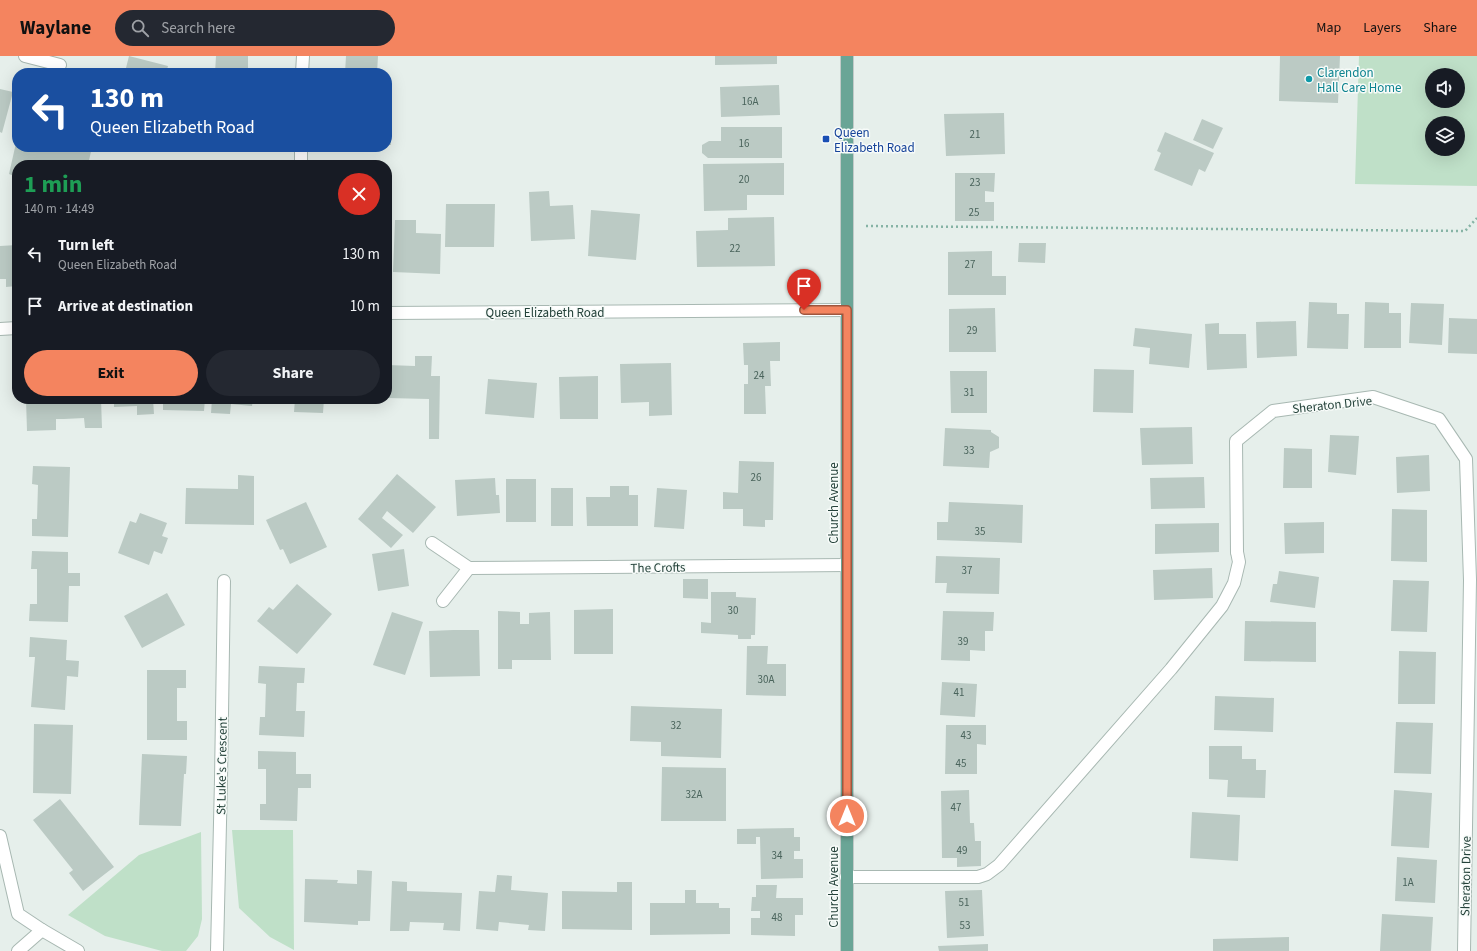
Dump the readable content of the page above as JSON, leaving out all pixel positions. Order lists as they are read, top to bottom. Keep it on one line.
{"streets":{"main road":["Church Avenue"],"street":["Queen Elizabeth Road","Sheraton Drive","The Crofts","St Luke's Crescent"]},"crossings":[["Queen Elizabeth Road","Church Avenue"],["Sheraton Drive","Church Avenue"],["Church Avenue","The Crofts"]],"places":{"other":["Clarendon Hall Care Home"],"transit":["Queen Elizabeth Road"]},"house_numbers":["16A","21","16","20","23","25","22","27","29","24","31","33","26","35","37","30","39","30A","41","32","43","45","32A","47","49","34","1A","51","48","53"],"page":{"header":"Waylane","search":"Search here","nav":["Map","Layers","Share"],"turn":["130 m","Queen Elizabeth Road"],"heading":["1 min","140 m · 14:49"],"list":[{"name":"Turn left","note":"Queen Elizabeth Road","value":"130 m"},{"name":"Arrive at destination","value":"10 m"}],"buttons":["Exit","Share"]}}
